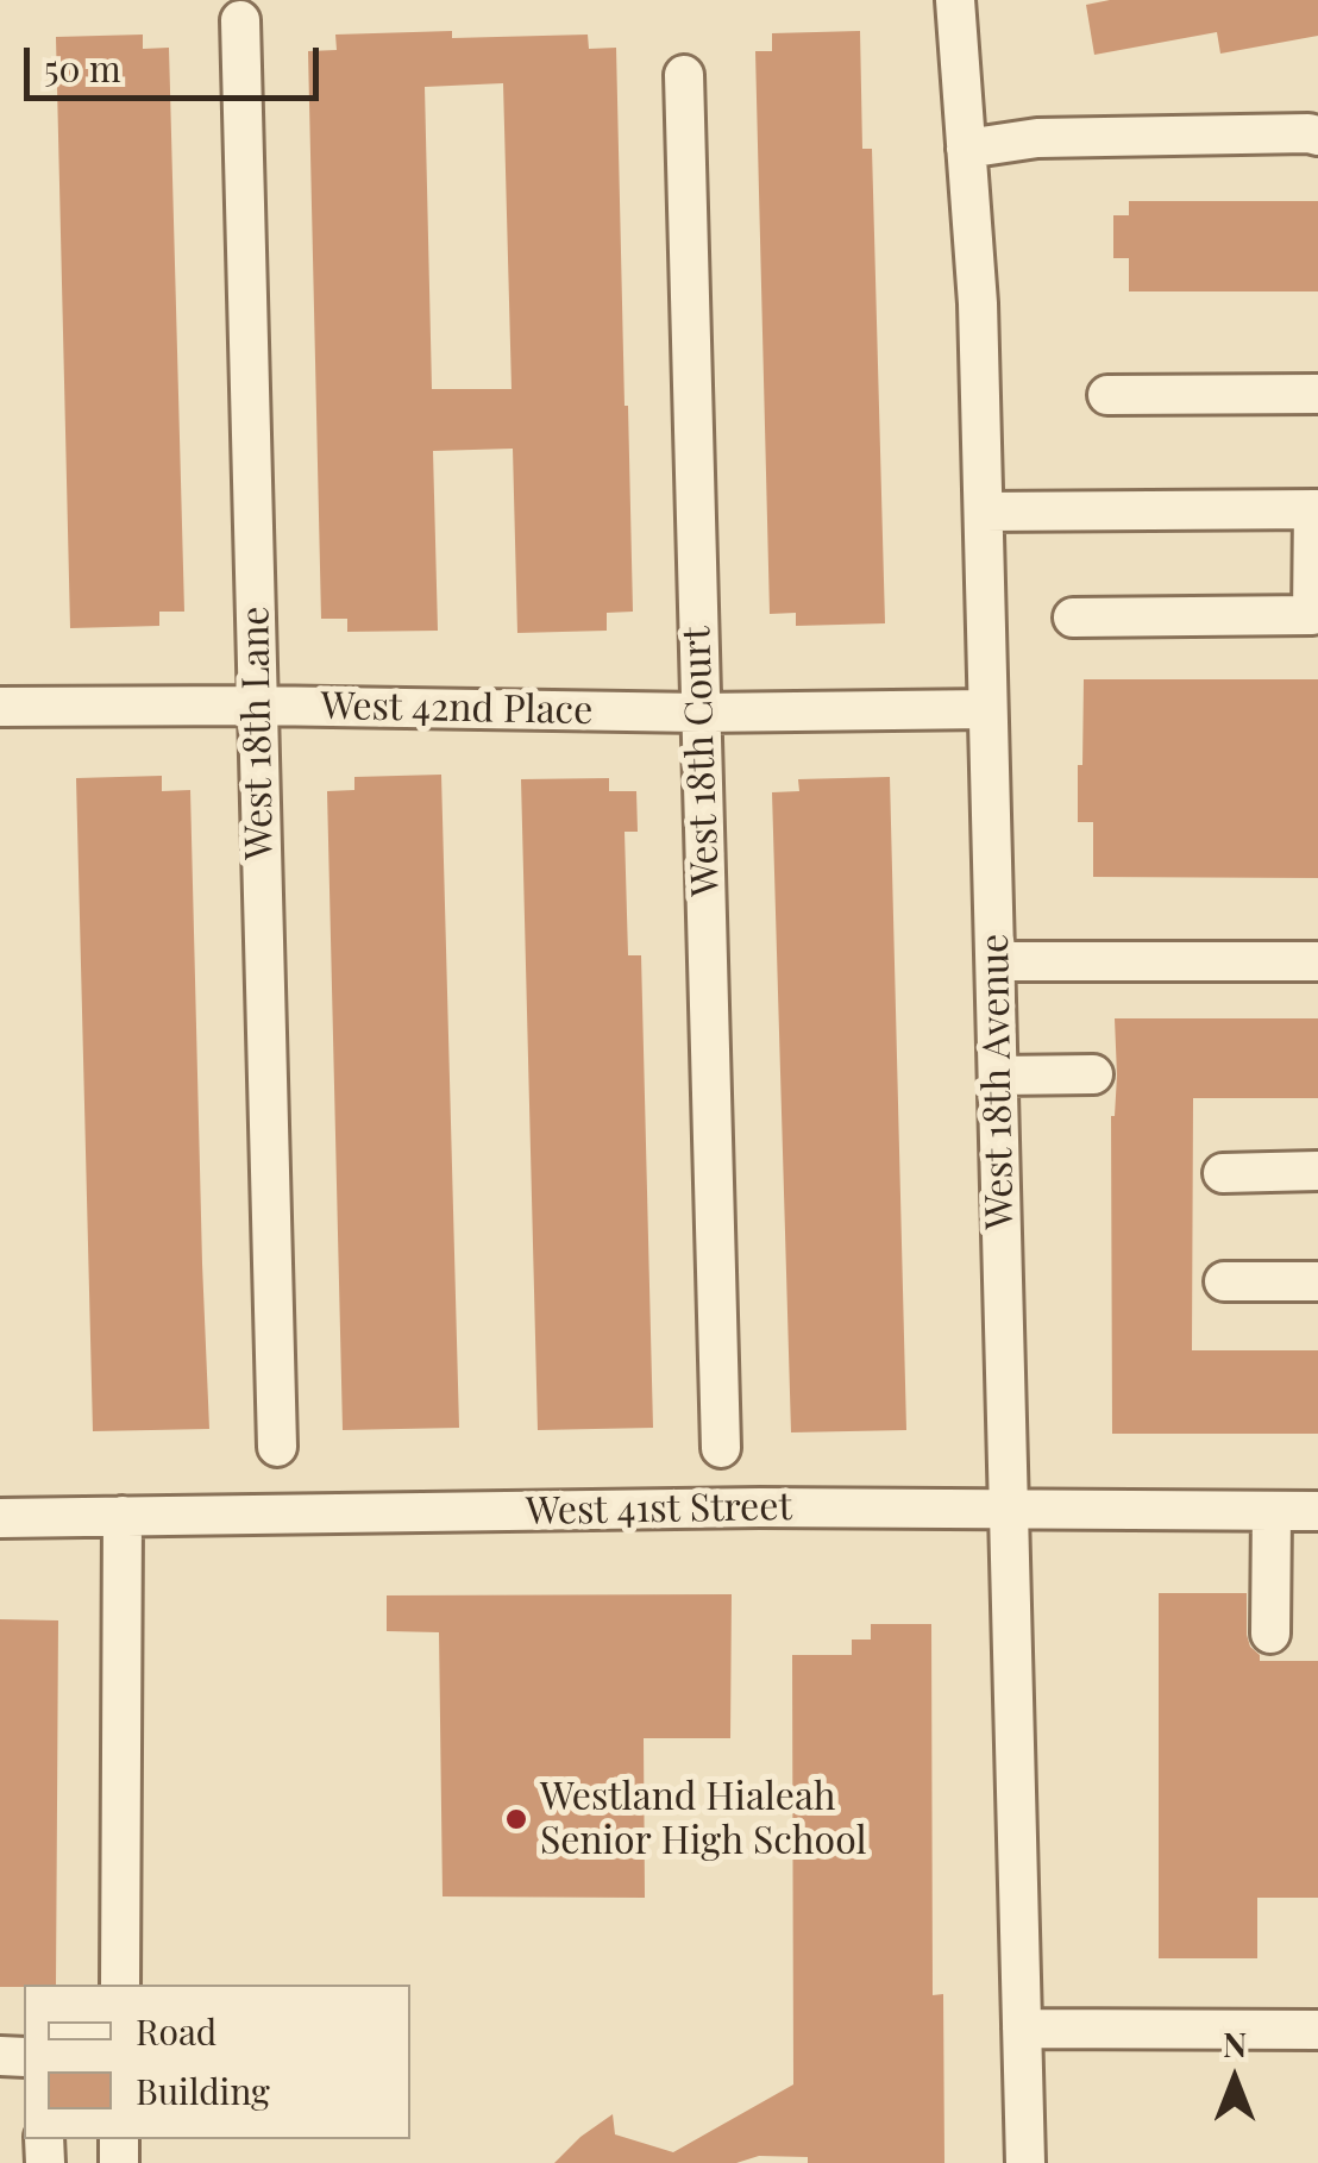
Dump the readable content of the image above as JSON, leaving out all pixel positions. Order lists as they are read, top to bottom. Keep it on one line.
{"streets":{"street":["West 42nd Place","West 18th Lane","West 18th Court","West 18th Avenue","West 41st Street"]},"crossings":[["West 42nd Place","West 18th Lane"],["West 42nd Place","West 18th Court"],["West 42nd Place","West 18th Avenue"],["West 18th Avenue","West 41st Street"]],"places":["Westland Hialeah Senior High School"],"legend":["Road","Building"],"scale_bar":"50 m","north":"top"}
